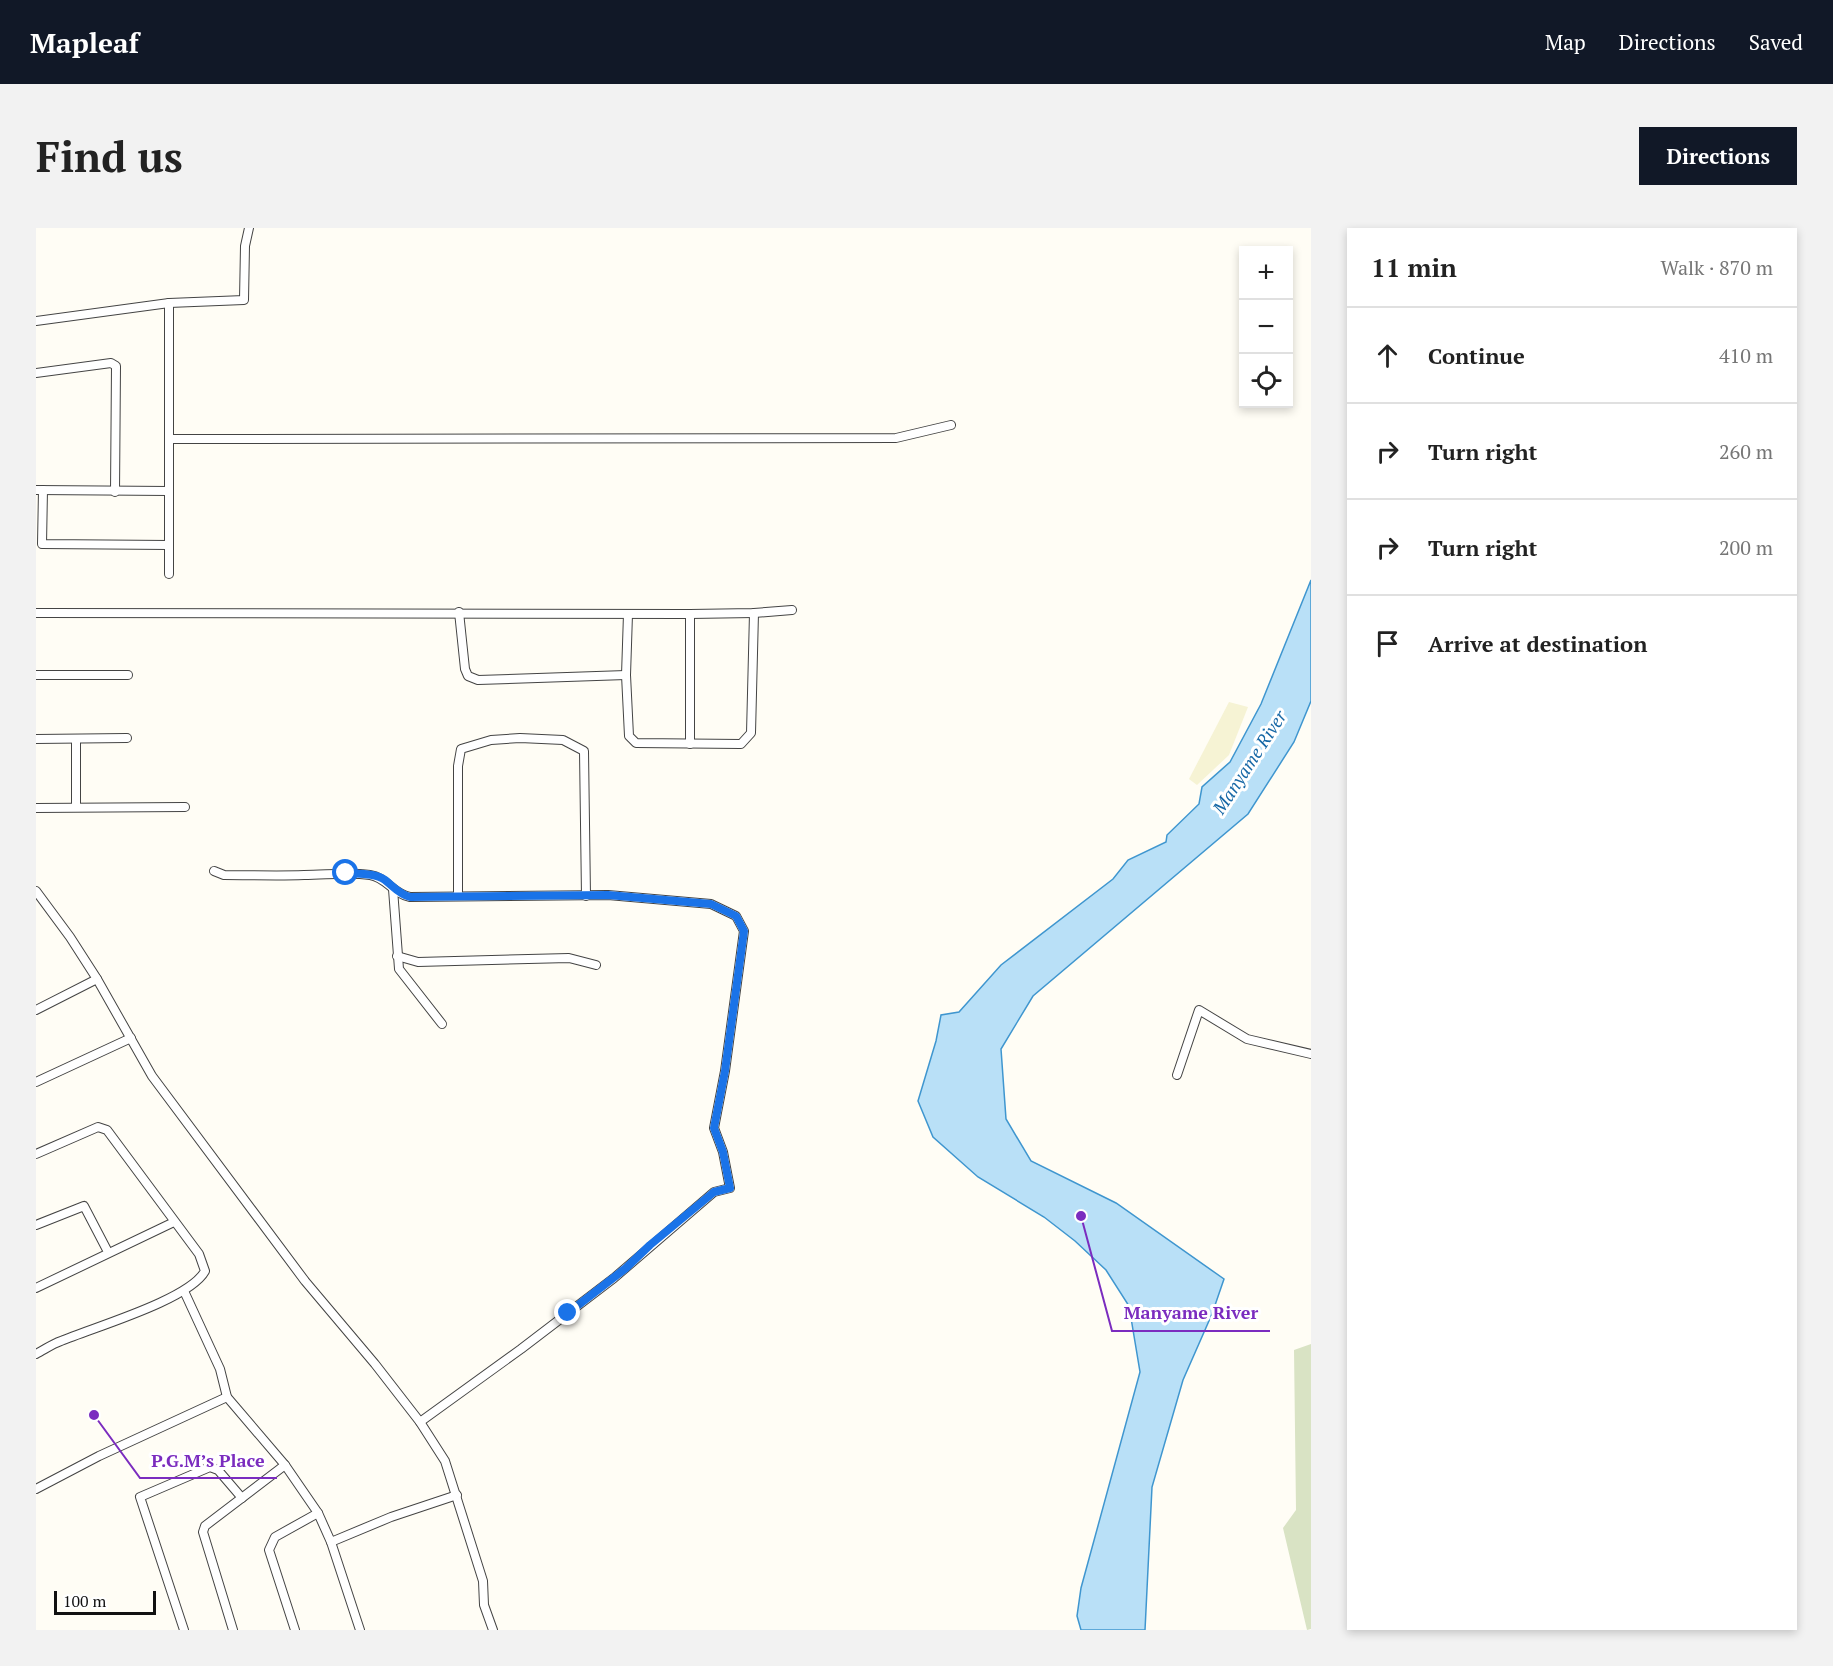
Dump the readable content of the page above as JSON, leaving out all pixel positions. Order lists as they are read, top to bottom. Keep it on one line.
{"water":["Manyame River"],"places":["Manyame River","P.G.M’s Place"],"scale_bar":"100 m","page":{"header":"Mapleaf","nav":["Map","Directions","Saved"],"buttons":"Directions","title":"Find us","heading":["11 min","Walk · 870 m"],"map_buttons":["+","−"],"list":[["Continue","410 m"],["Turn right","260 m"],["Turn right","200 m"],"Arrive at destination"],"scale":"100 m"}}
